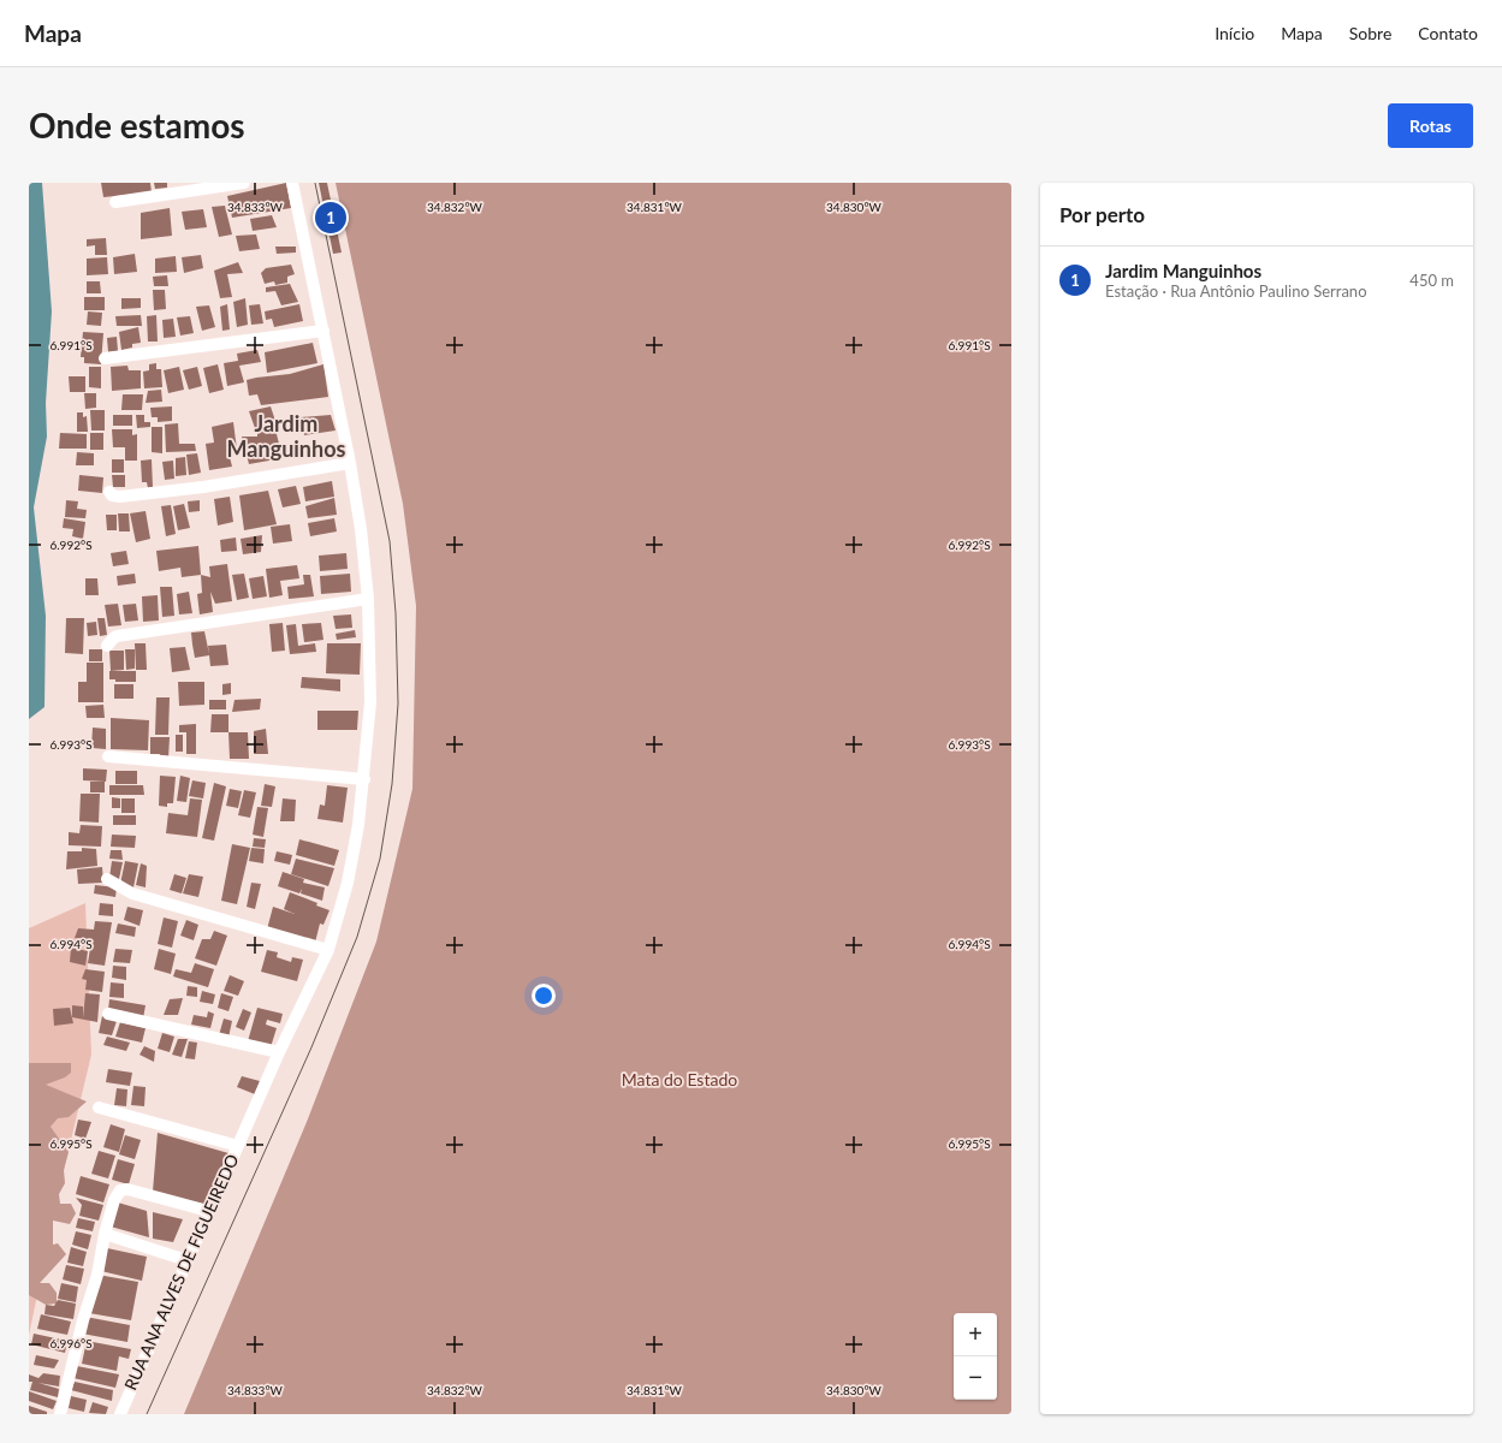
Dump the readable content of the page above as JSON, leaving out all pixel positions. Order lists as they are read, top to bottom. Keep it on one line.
{"streets":{"street":["RUA ANA ALVES DE FIGUEIREDO"]},"districts":["Jardim Manguinhos"],"parks":["Mata do Estado"],"page":{"header":"Mapa","nav":["Início","Mapa","Sobre","Contato"],"buttons":"Rotas","title":"Onde estamos","heading":"Por perto","pins":"1","list":[{"mark":"1","name":"Jardim Manguinhos","note":"Estação · Rua Antônio Paulino Serrano","value":"450 m"}],"map_buttons":["+","−"]},"coordinates":["34.833°W","34.832°W","34.831°W","34.830°W","6.991°S","6.992°S","6.993°S","6.994°S","6.995°S","6.996°S"]}
